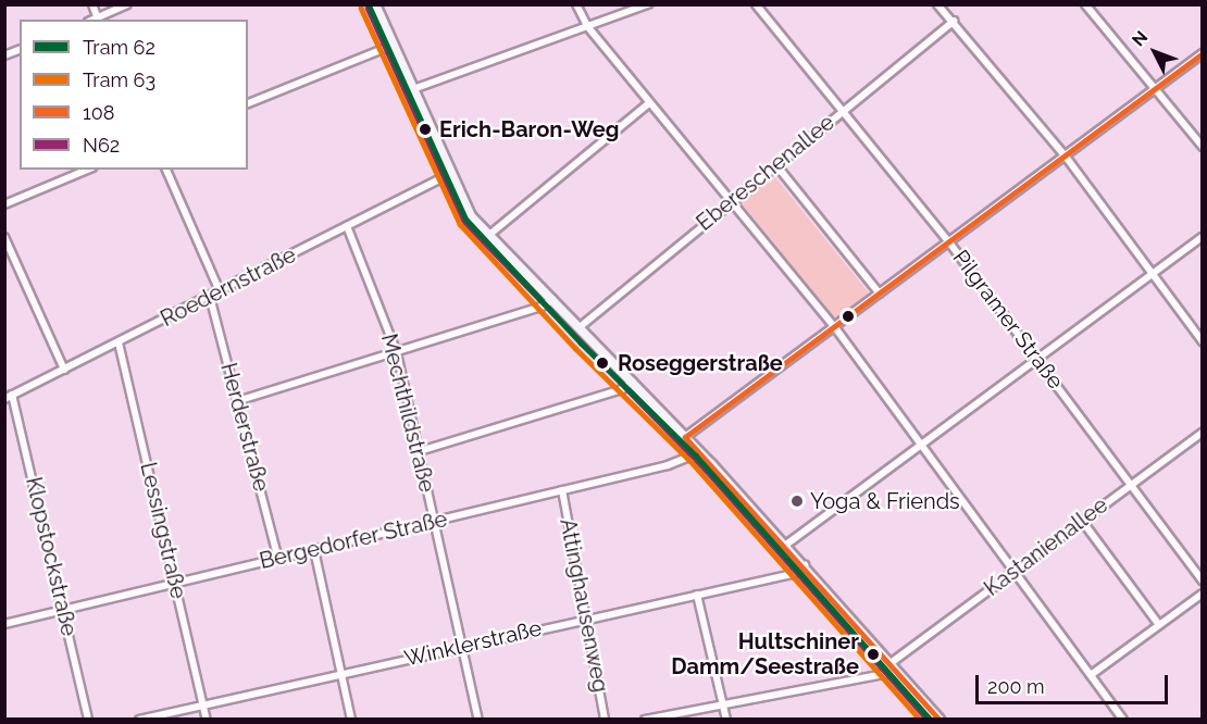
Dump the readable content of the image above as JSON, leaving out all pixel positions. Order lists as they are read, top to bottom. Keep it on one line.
{"streets":{"street":["Ebereschenallee","Roedernstraße","Pilgramer Straße","Mechthildstraße","Herderstraße","Lessingstraße","Bergedorfer Straße","Kastanienallee","Klopstockstraße","Attinghausenweg","Winklerstraße"]},"crossings":[["Ebereschenallee","Pilgramer Straße"],["Roedernstraße","Mechthildstraße"],["Roedernstraße","Herderstraße"],["Roedernstraße","Lessingstraße"],["Roedernstraße","Klopstockstraße"],["Pilgramer Straße","Kastanienallee"],["Mechthildstraße","Bergedorfer Straße"],["Mechthildstraße","Winklerstraße"],["Herderstraße","Bergedorfer Straße"],["Lessingstraße","Bergedorfer Straße"],["Lessingstraße","Winklerstraße"],["Bergedorfer Straße","Klopstockstraße"],["Bergedorfer Straße","Attinghausenweg"],["Attinghausenweg","Winklerstraße"]],"places":["Erich-Baron-Weg","Roseggerstraße","Yoga & Friends","Hultschiner Damm/Seestraße"],"lines":["tram line 62","tram line 63","transit line N62","transit line 108"],"legend":["Tram 62","Tram 63","108","N62"],"scale_bar":"200 m","north":"top left"}
